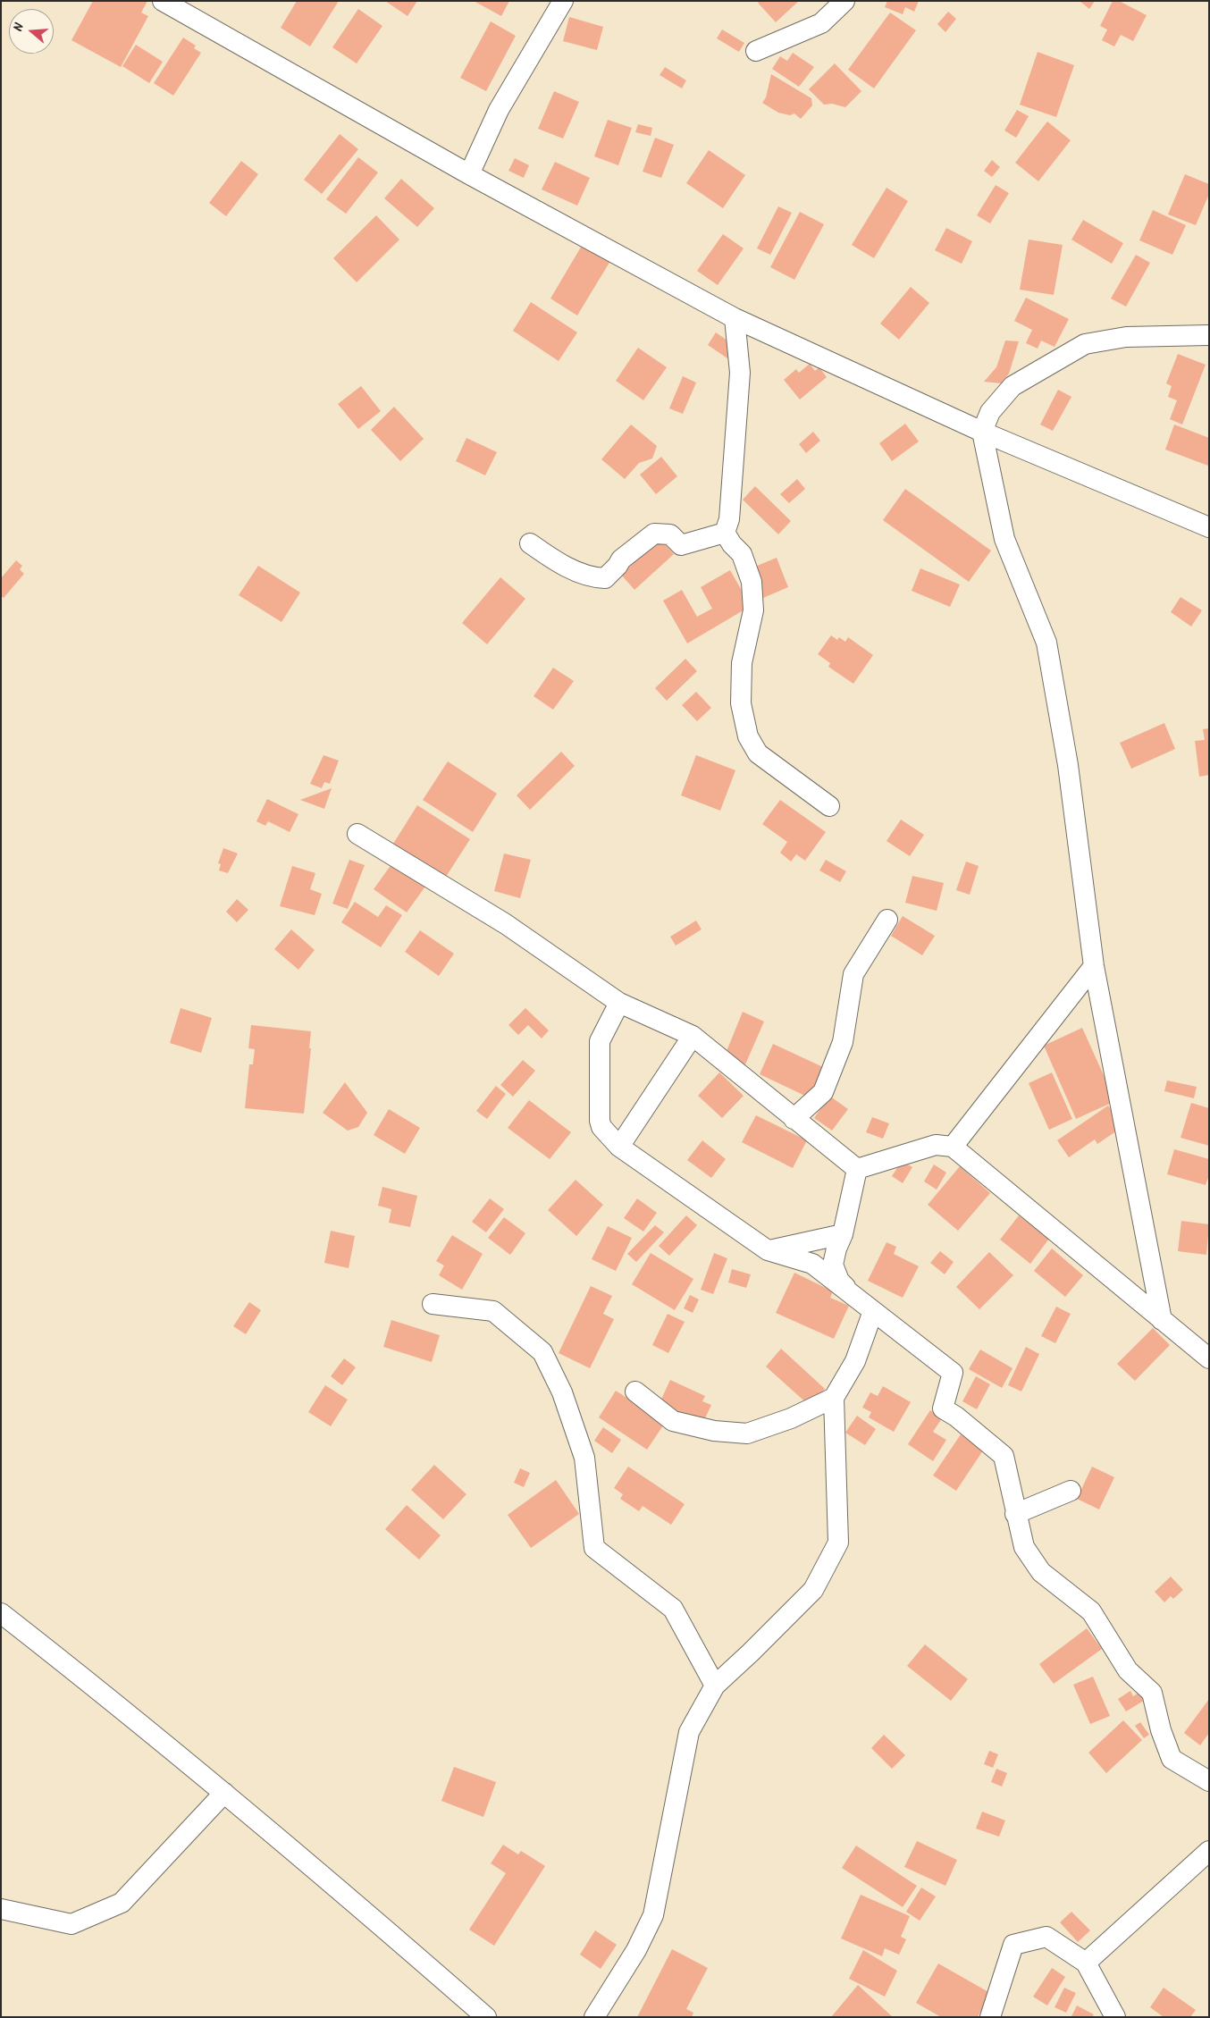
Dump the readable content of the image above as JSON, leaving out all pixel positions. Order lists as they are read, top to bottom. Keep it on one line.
{"north":"left"}
